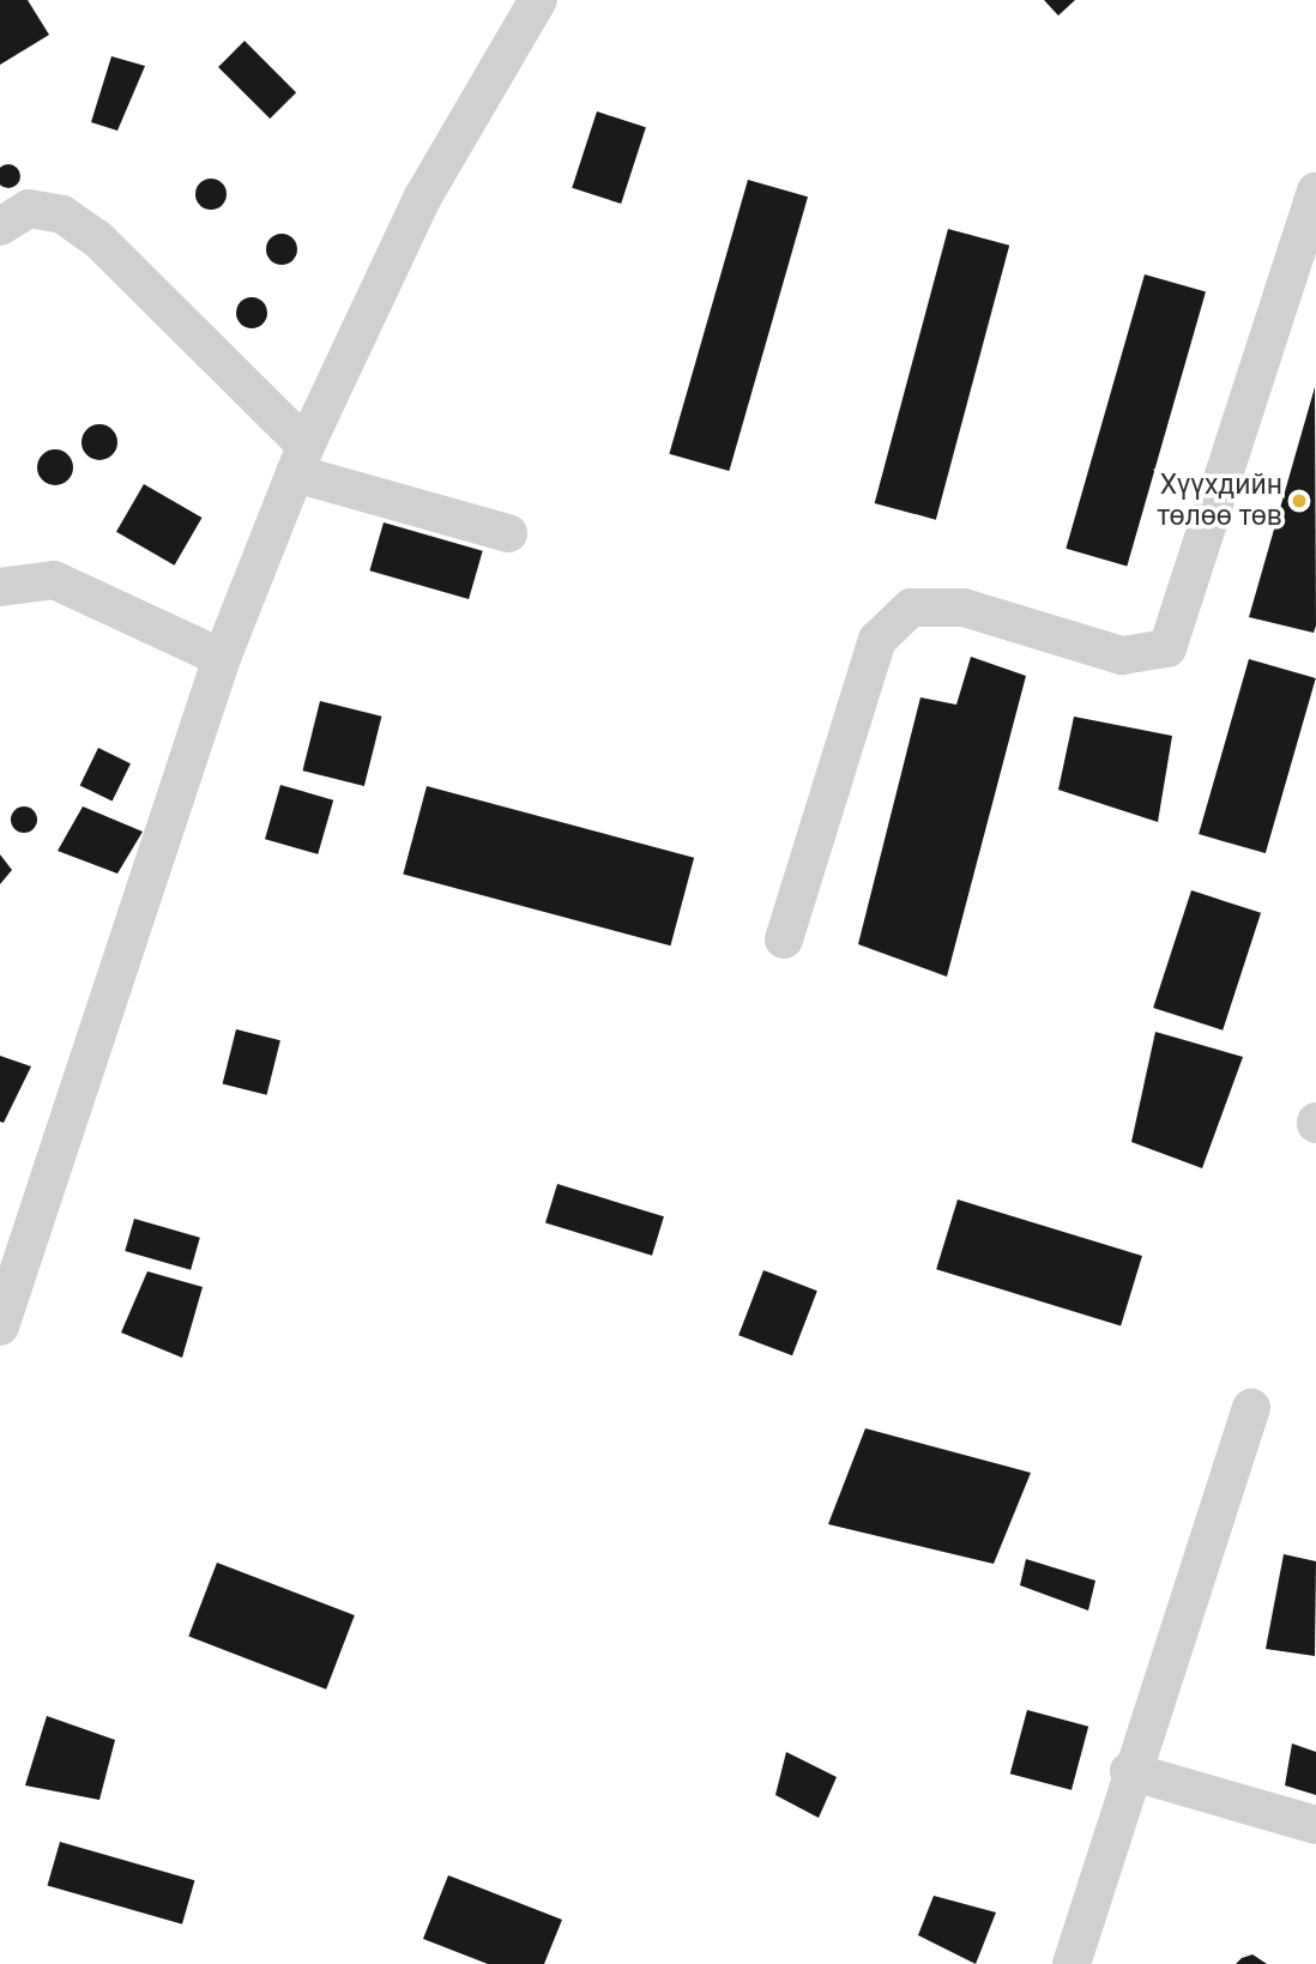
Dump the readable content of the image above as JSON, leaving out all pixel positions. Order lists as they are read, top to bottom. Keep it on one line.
{"places":["Хүүхдийн төлөө төв"]}
